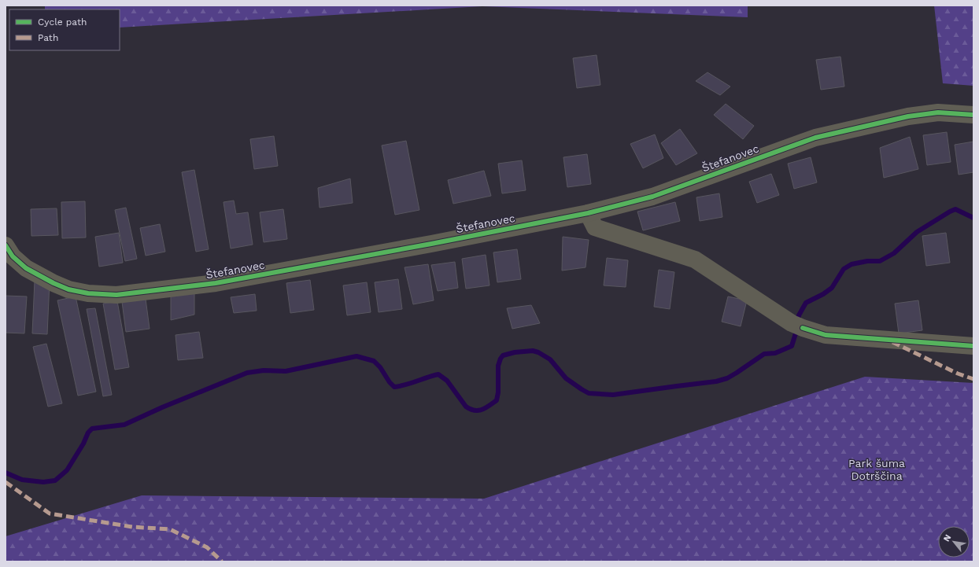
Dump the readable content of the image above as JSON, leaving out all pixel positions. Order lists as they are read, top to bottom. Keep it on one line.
{"streets":{"street":["Štefanovec"]},"parks":["Park šuma Dotrščina"],"legend":["Cycle path","Path"],"north":"top left"}
